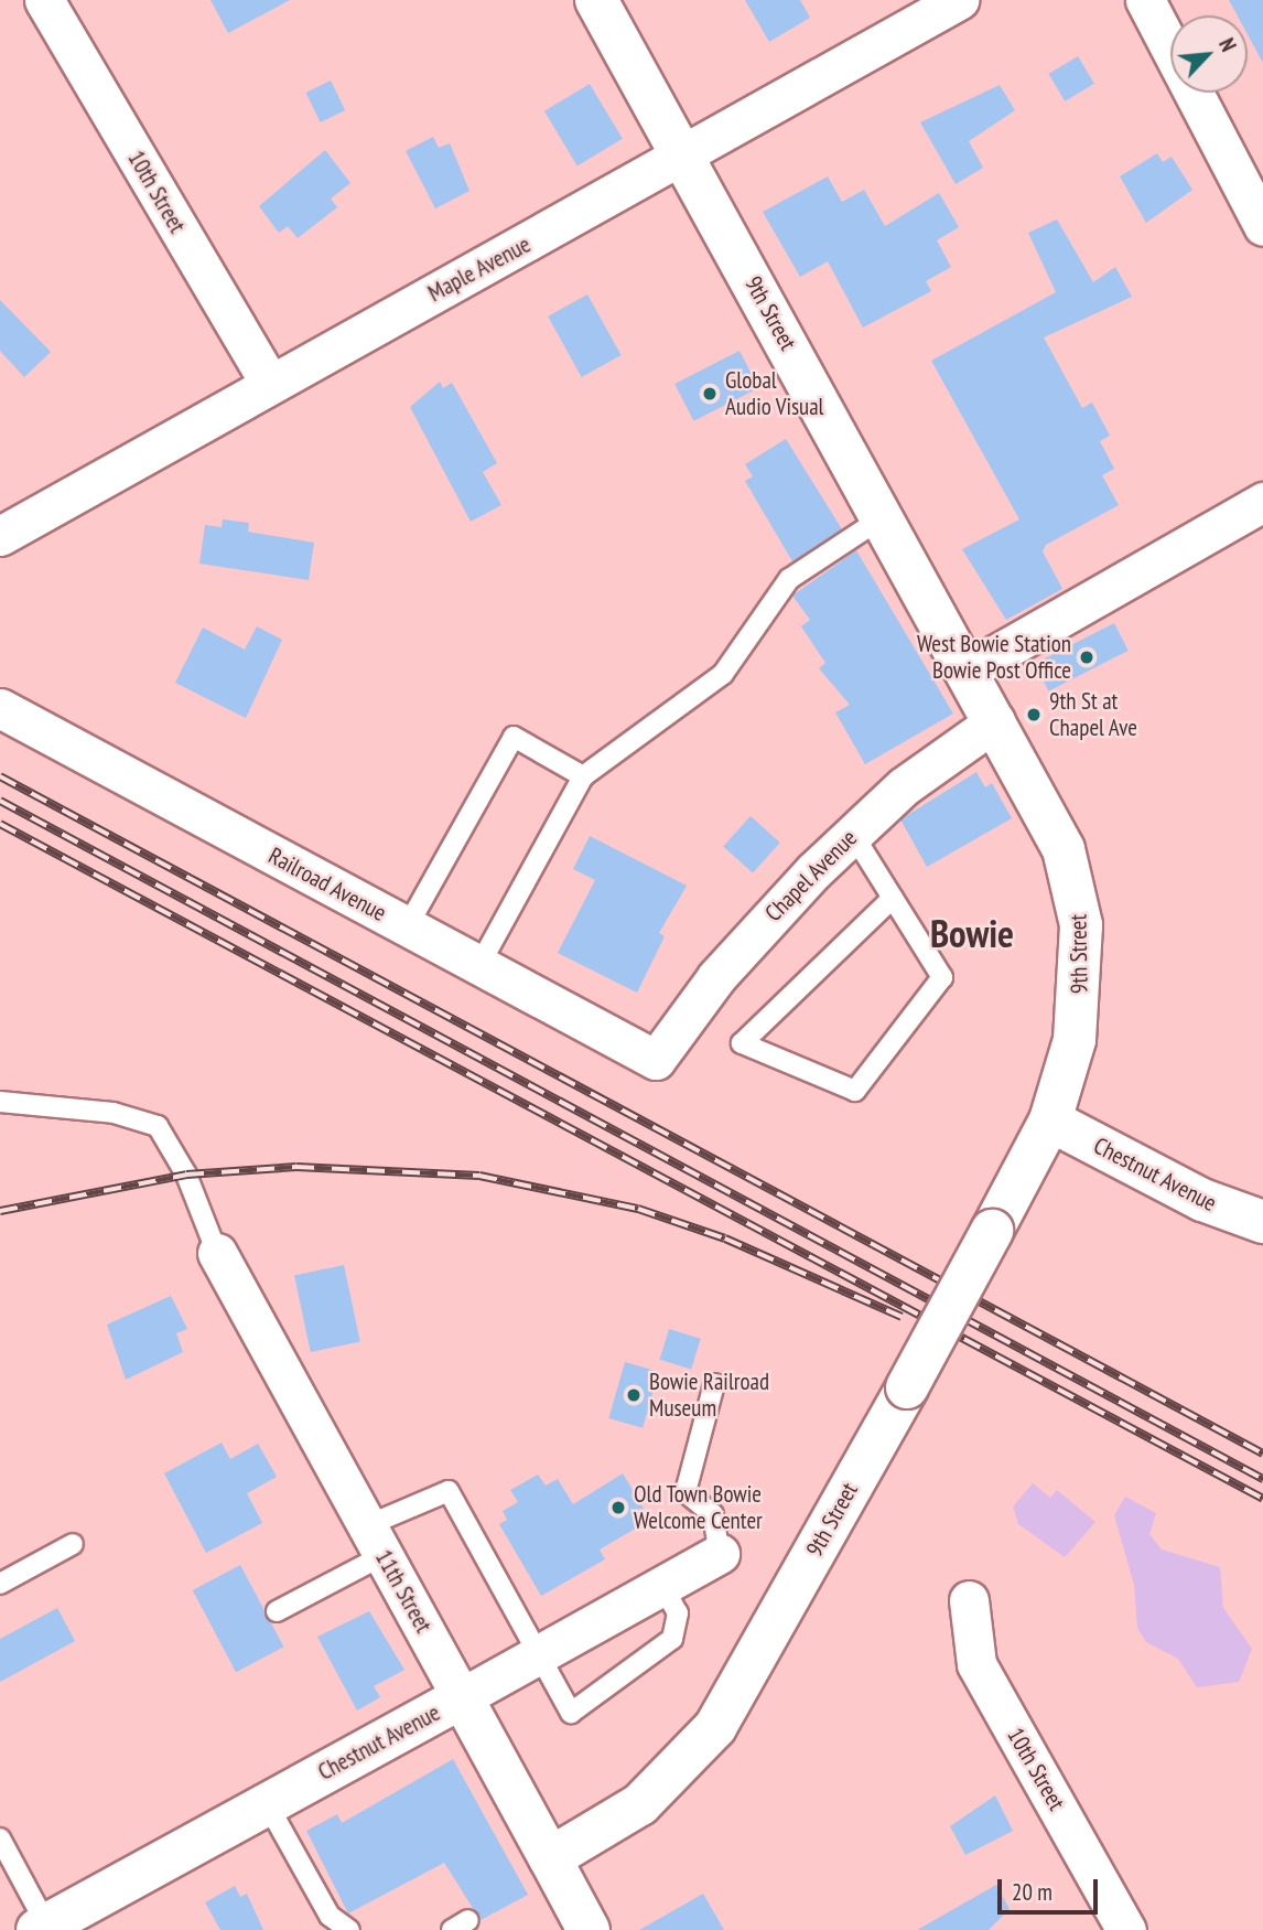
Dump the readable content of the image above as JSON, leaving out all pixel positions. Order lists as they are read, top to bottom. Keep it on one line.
{"streets":{"main road":["9th Street","Chestnut Avenue","11th Street"],"street":["10th Street","Maple Avenue","Chapel Avenue","Railroad Avenue"]},"crossings":[["10th Street","Maple Avenue"],["Maple Avenue","9th Street"],["9th Street","Chapel Avenue"],["9th Street","Chestnut Avenue"],["9th Street","11th Street"],["Chapel Avenue","Railroad Avenue"],["Chestnut Avenue","11th Street"]],"districts":["Bowie"],"places":["Global Audio Visual","West Bowie Station Bowie Post Office","9th St at Chapel Ave","Bowie Railroad Museum","Old Town Bowie Welcome Center"],"scale_bar":"20 m","north":"top right"}
